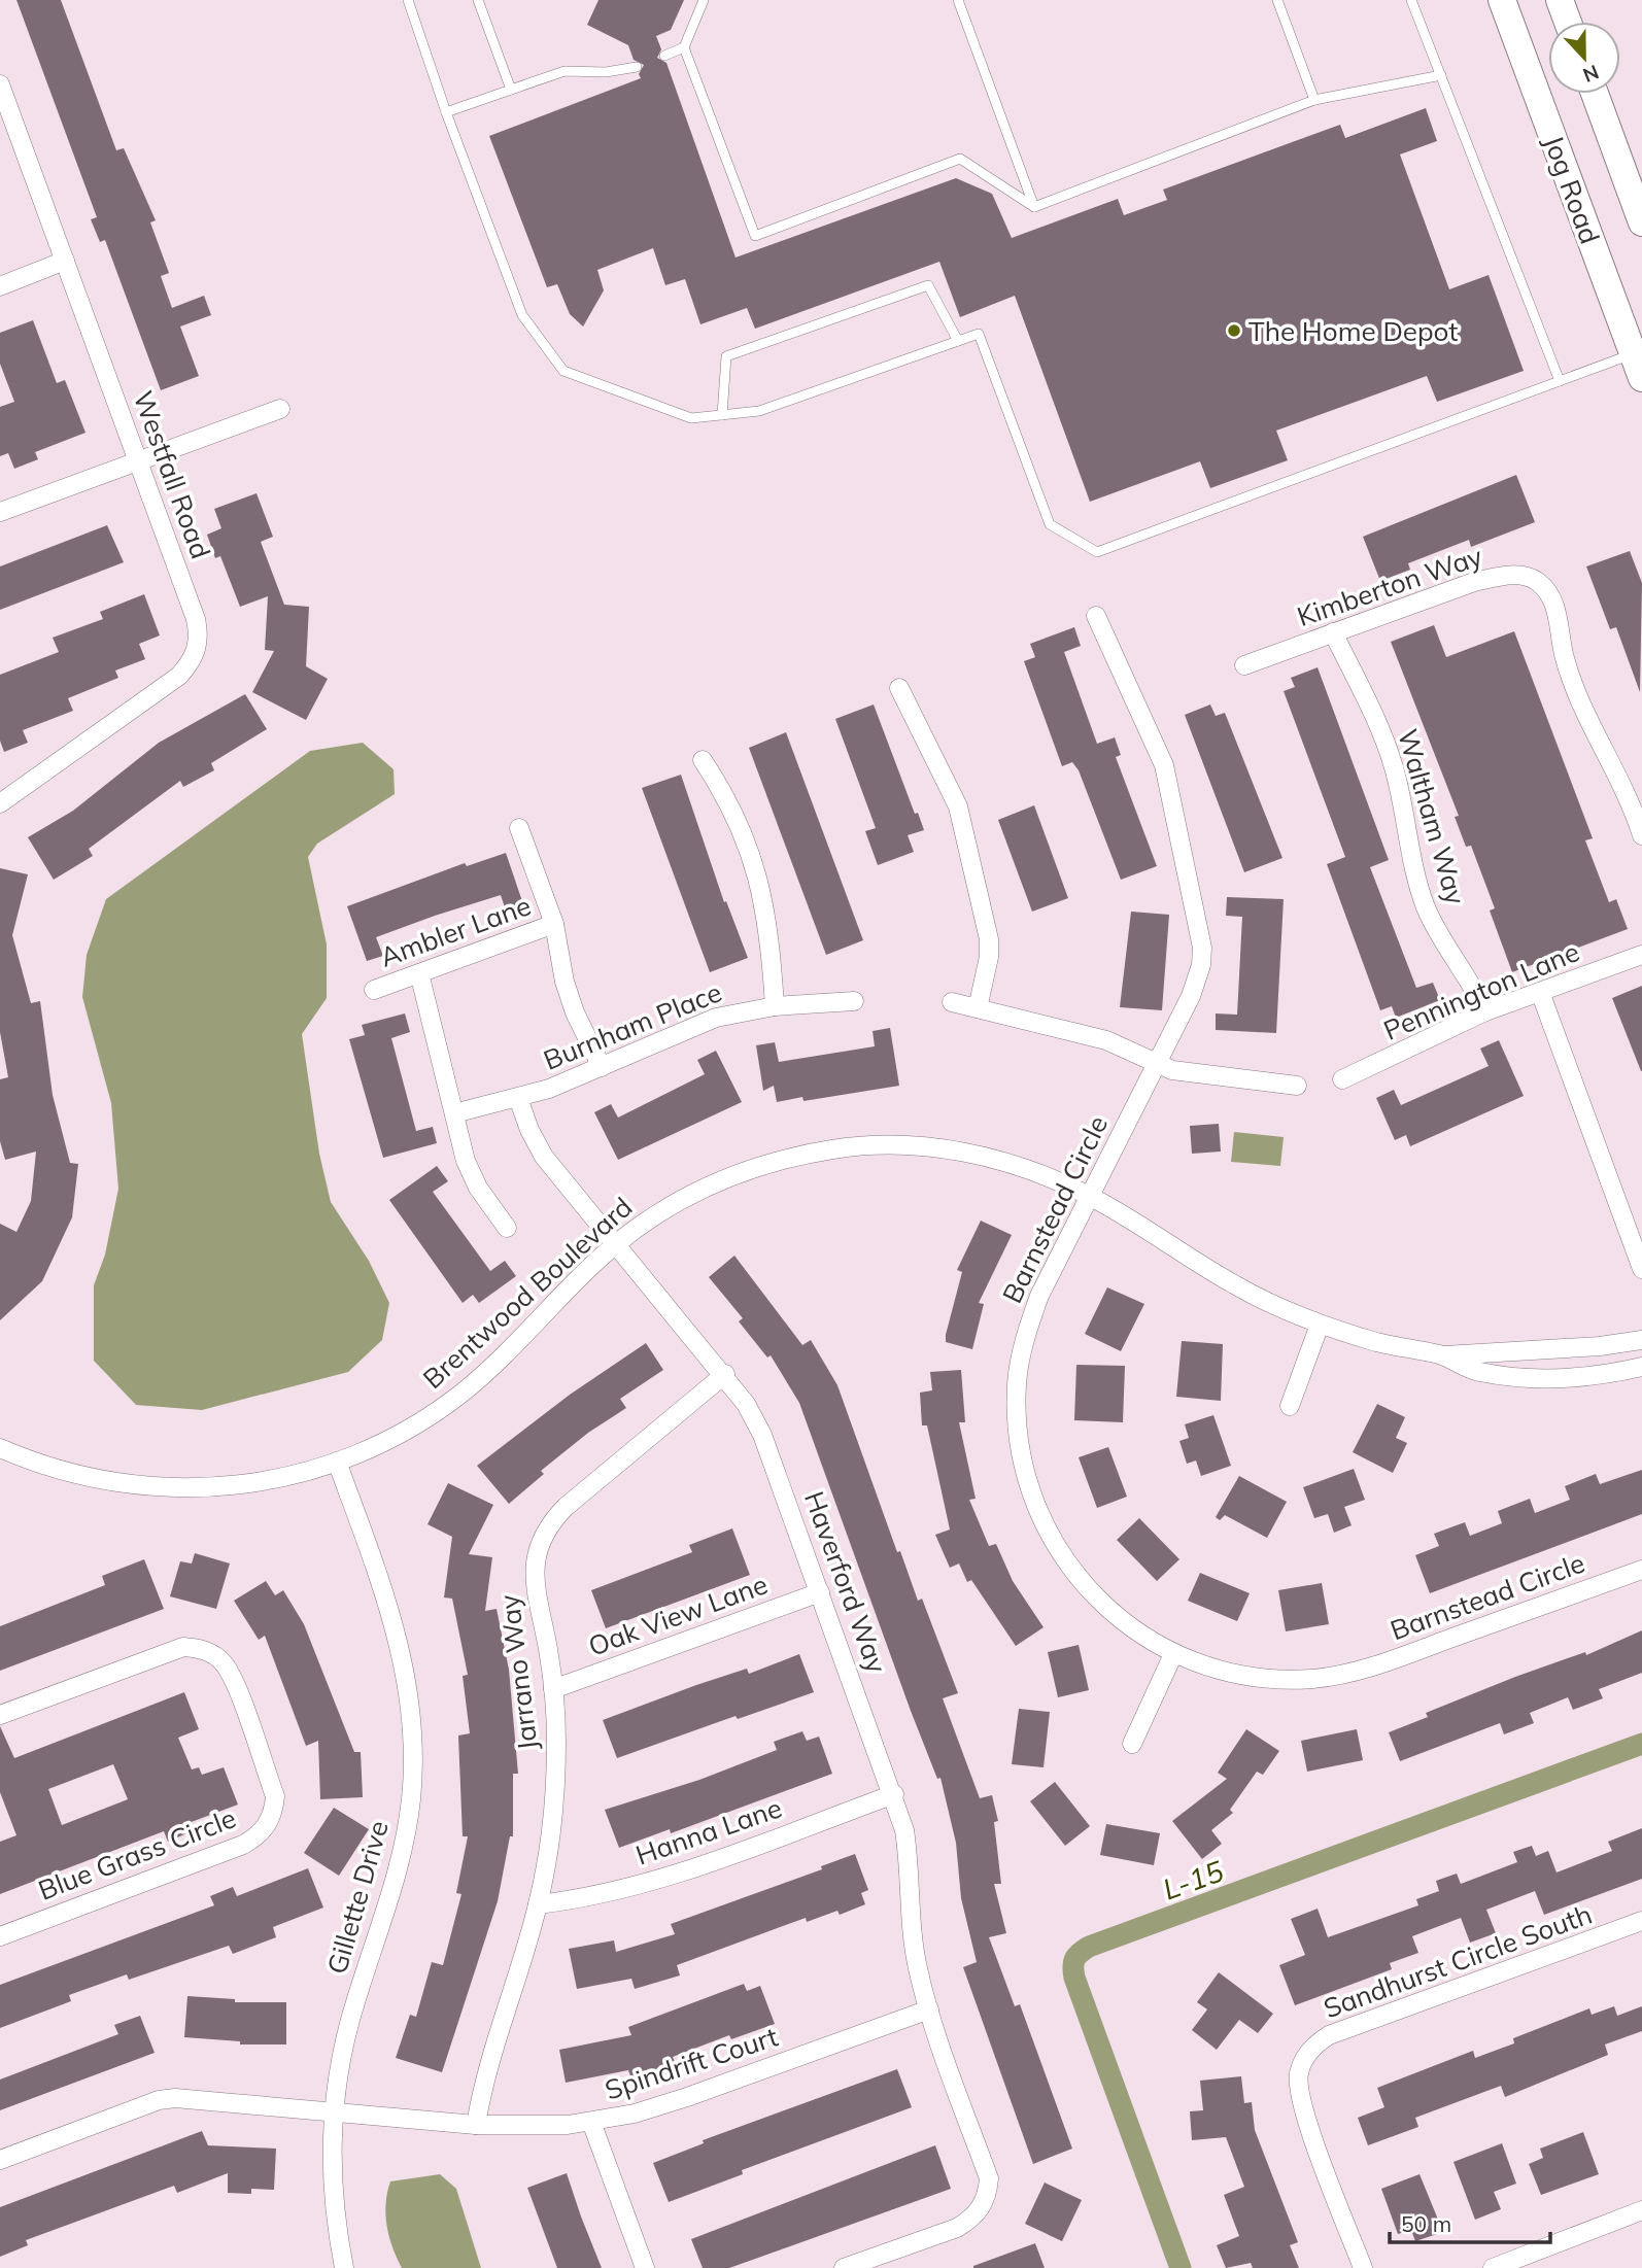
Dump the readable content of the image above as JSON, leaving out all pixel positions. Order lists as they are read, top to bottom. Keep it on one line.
{"streets":{"main road":["Jog Road"],"street":["Westfall Road","Kimberton Way","Waltham Way","Ambler Lane","Pennington Lane","Burnham Place","Barnstead Circle","Brentwood Boulevard","Haverford Way","Oak View Lane","Jarrano Way","Hanna Lane","Blue Grass Circle","Gillette Drive","Sandhurst Circle South","Spindrift Court"]},"crossings":[["Kimberton Way","Waltham Way"],["Waltham Way","Pennington Lane"],["Burnham Place","Haverford Way"],["Barnstead Circle","Brentwood Boulevard"],["Brentwood Boulevard","Haverford Way"],["Brentwood Boulevard","Gillette Drive"],["Haverford Way","Oak View Lane"],["Haverford Way","Jarrano Way"],["Haverford Way","Hanna Lane"],["Haverford Way","Spindrift Court"],["Oak View Lane","Jarrano Way"],["Jarrano Way","Hanna Lane"],["Jarrano Way","Spindrift Court"],["Gillette Drive","Spindrift Court"]],"water":["L-15"],"places":["The Home Depot"],"scale_bar":"50 m","north":"bottom"}
